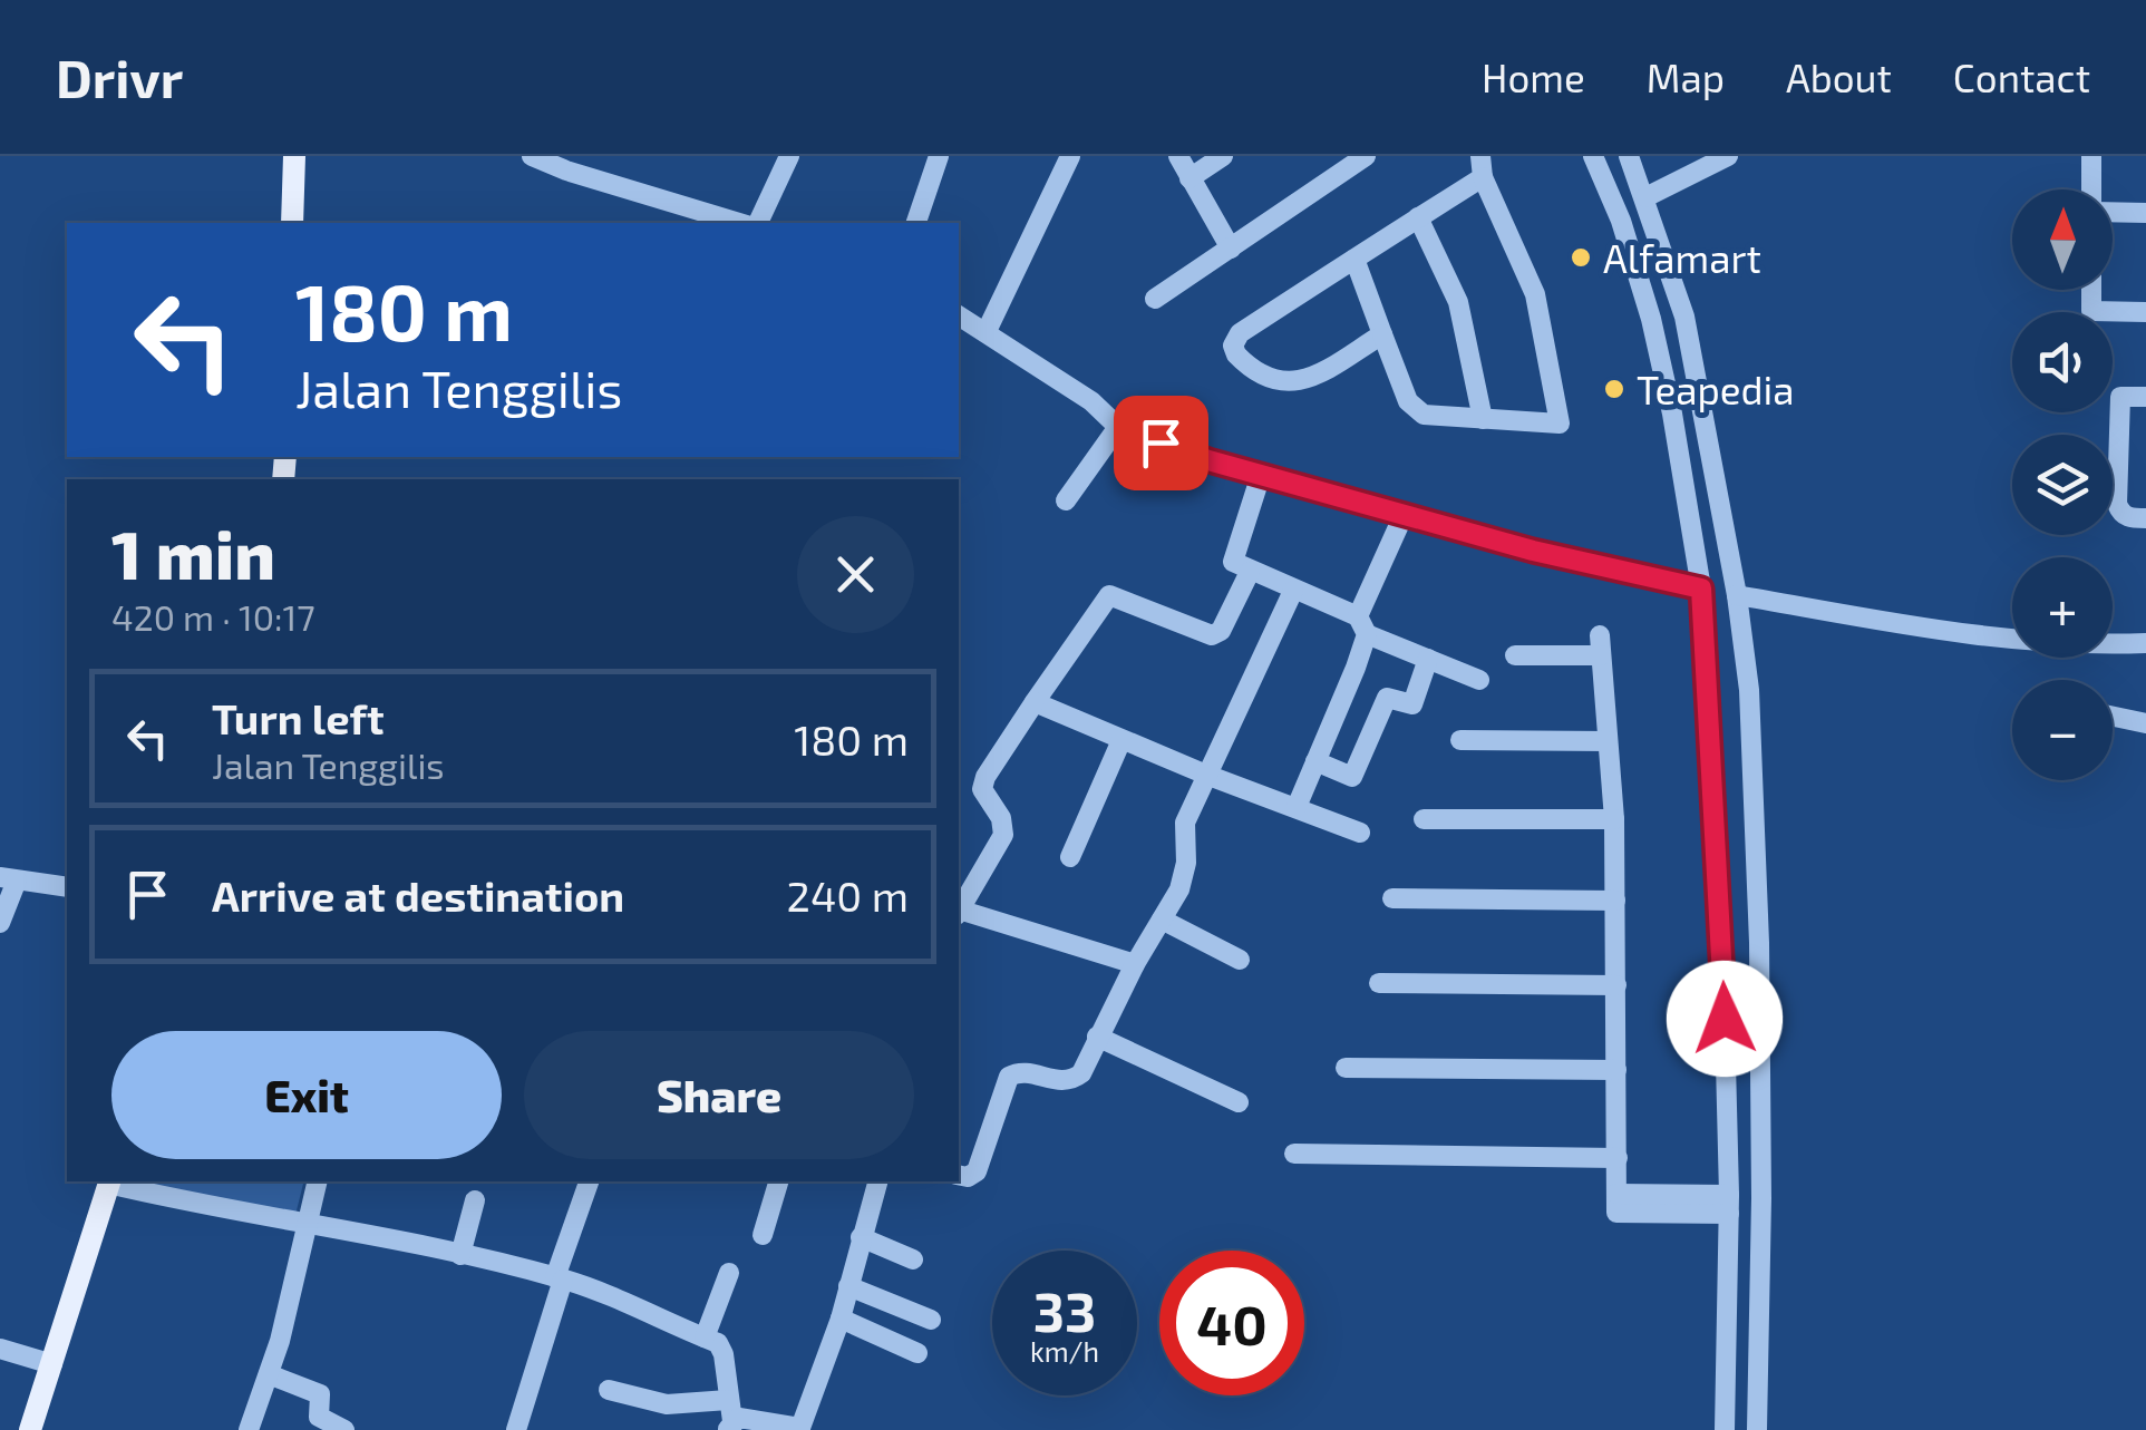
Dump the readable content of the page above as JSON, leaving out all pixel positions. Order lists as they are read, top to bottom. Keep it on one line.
{"places":["Alfamart","Teapedia"],"north":"top","page":{"header":"Drivr","nav":["Home","Map","About","Contact"],"map_buttons":["+","−"],"turn":["180 m","Jalan Tenggilis"],"heading":["1 min","420 m · 10:17"],"list":[{"name":"Turn left","note":"Jalan Tenggilis","value":"180 m"},{"name":"Arrive at destination","value":"240 m"}],"buttons":["Exit","Share"],"speed":"33 km/h","limit":"40"}}
